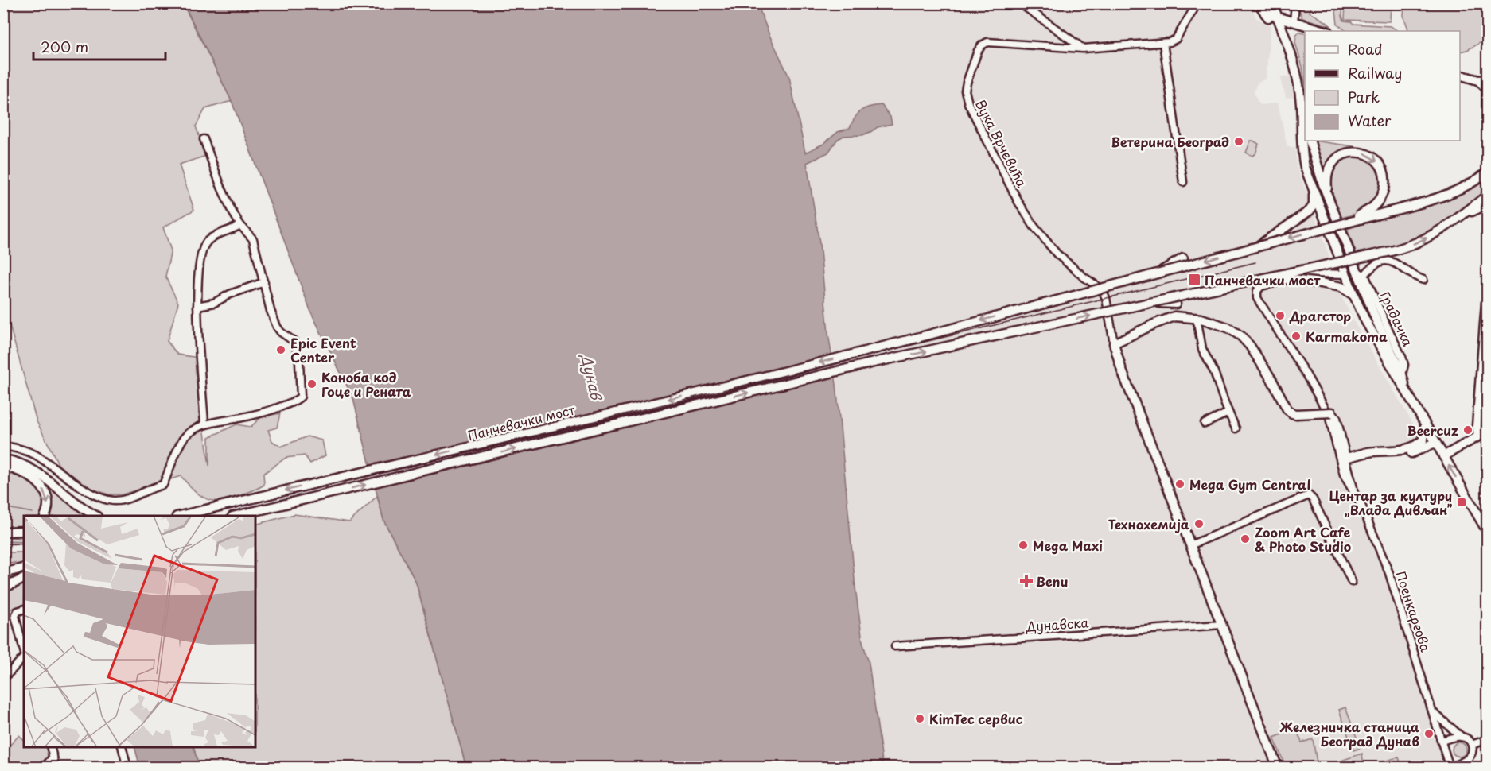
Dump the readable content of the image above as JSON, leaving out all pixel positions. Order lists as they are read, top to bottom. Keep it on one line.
{"streets":{"main road":["Панчевачки мост","Поенкареова"],"street":["Вука Врчевића","Дунавска"]},"water":["Дунав"],"places":{"other":["Ветерина Београд","Драгстор","Karmakoma","Epic Event Center","Коноба код Гоце и Рената","Beercuz","Mega Gym Central","Технохемија","Zoom Art Cafe & Photo Studio","Mega Maxi","KimTec сервис","Железничка станица Београд Дунав"],"transit":["Панчевачки мост","Центар за културу „Влада Дивљан”"],"health":["Benu"]},"legend":["Road","Railway","Park","Water"],"scale_bar":"200 m"}
